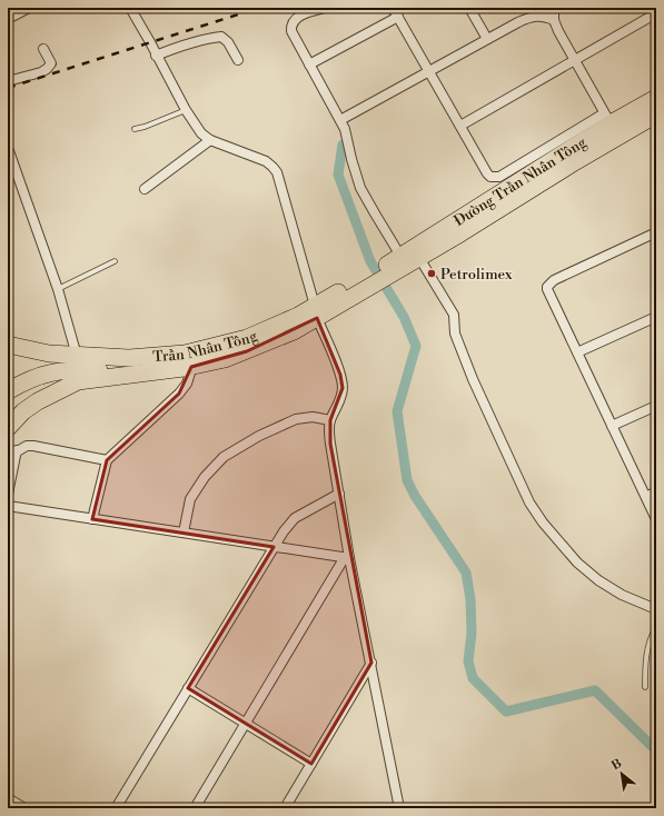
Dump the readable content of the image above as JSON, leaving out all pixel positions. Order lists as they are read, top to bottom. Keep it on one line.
{"streets":{"highway":["Đường Trần Nhân Tông","Trần Nhân Tông"]},"crossings":[["Đường Trần Nhân Tông","Trần Nhân Tông"]],"places":["Petrolimex"],"north":"top left"}
